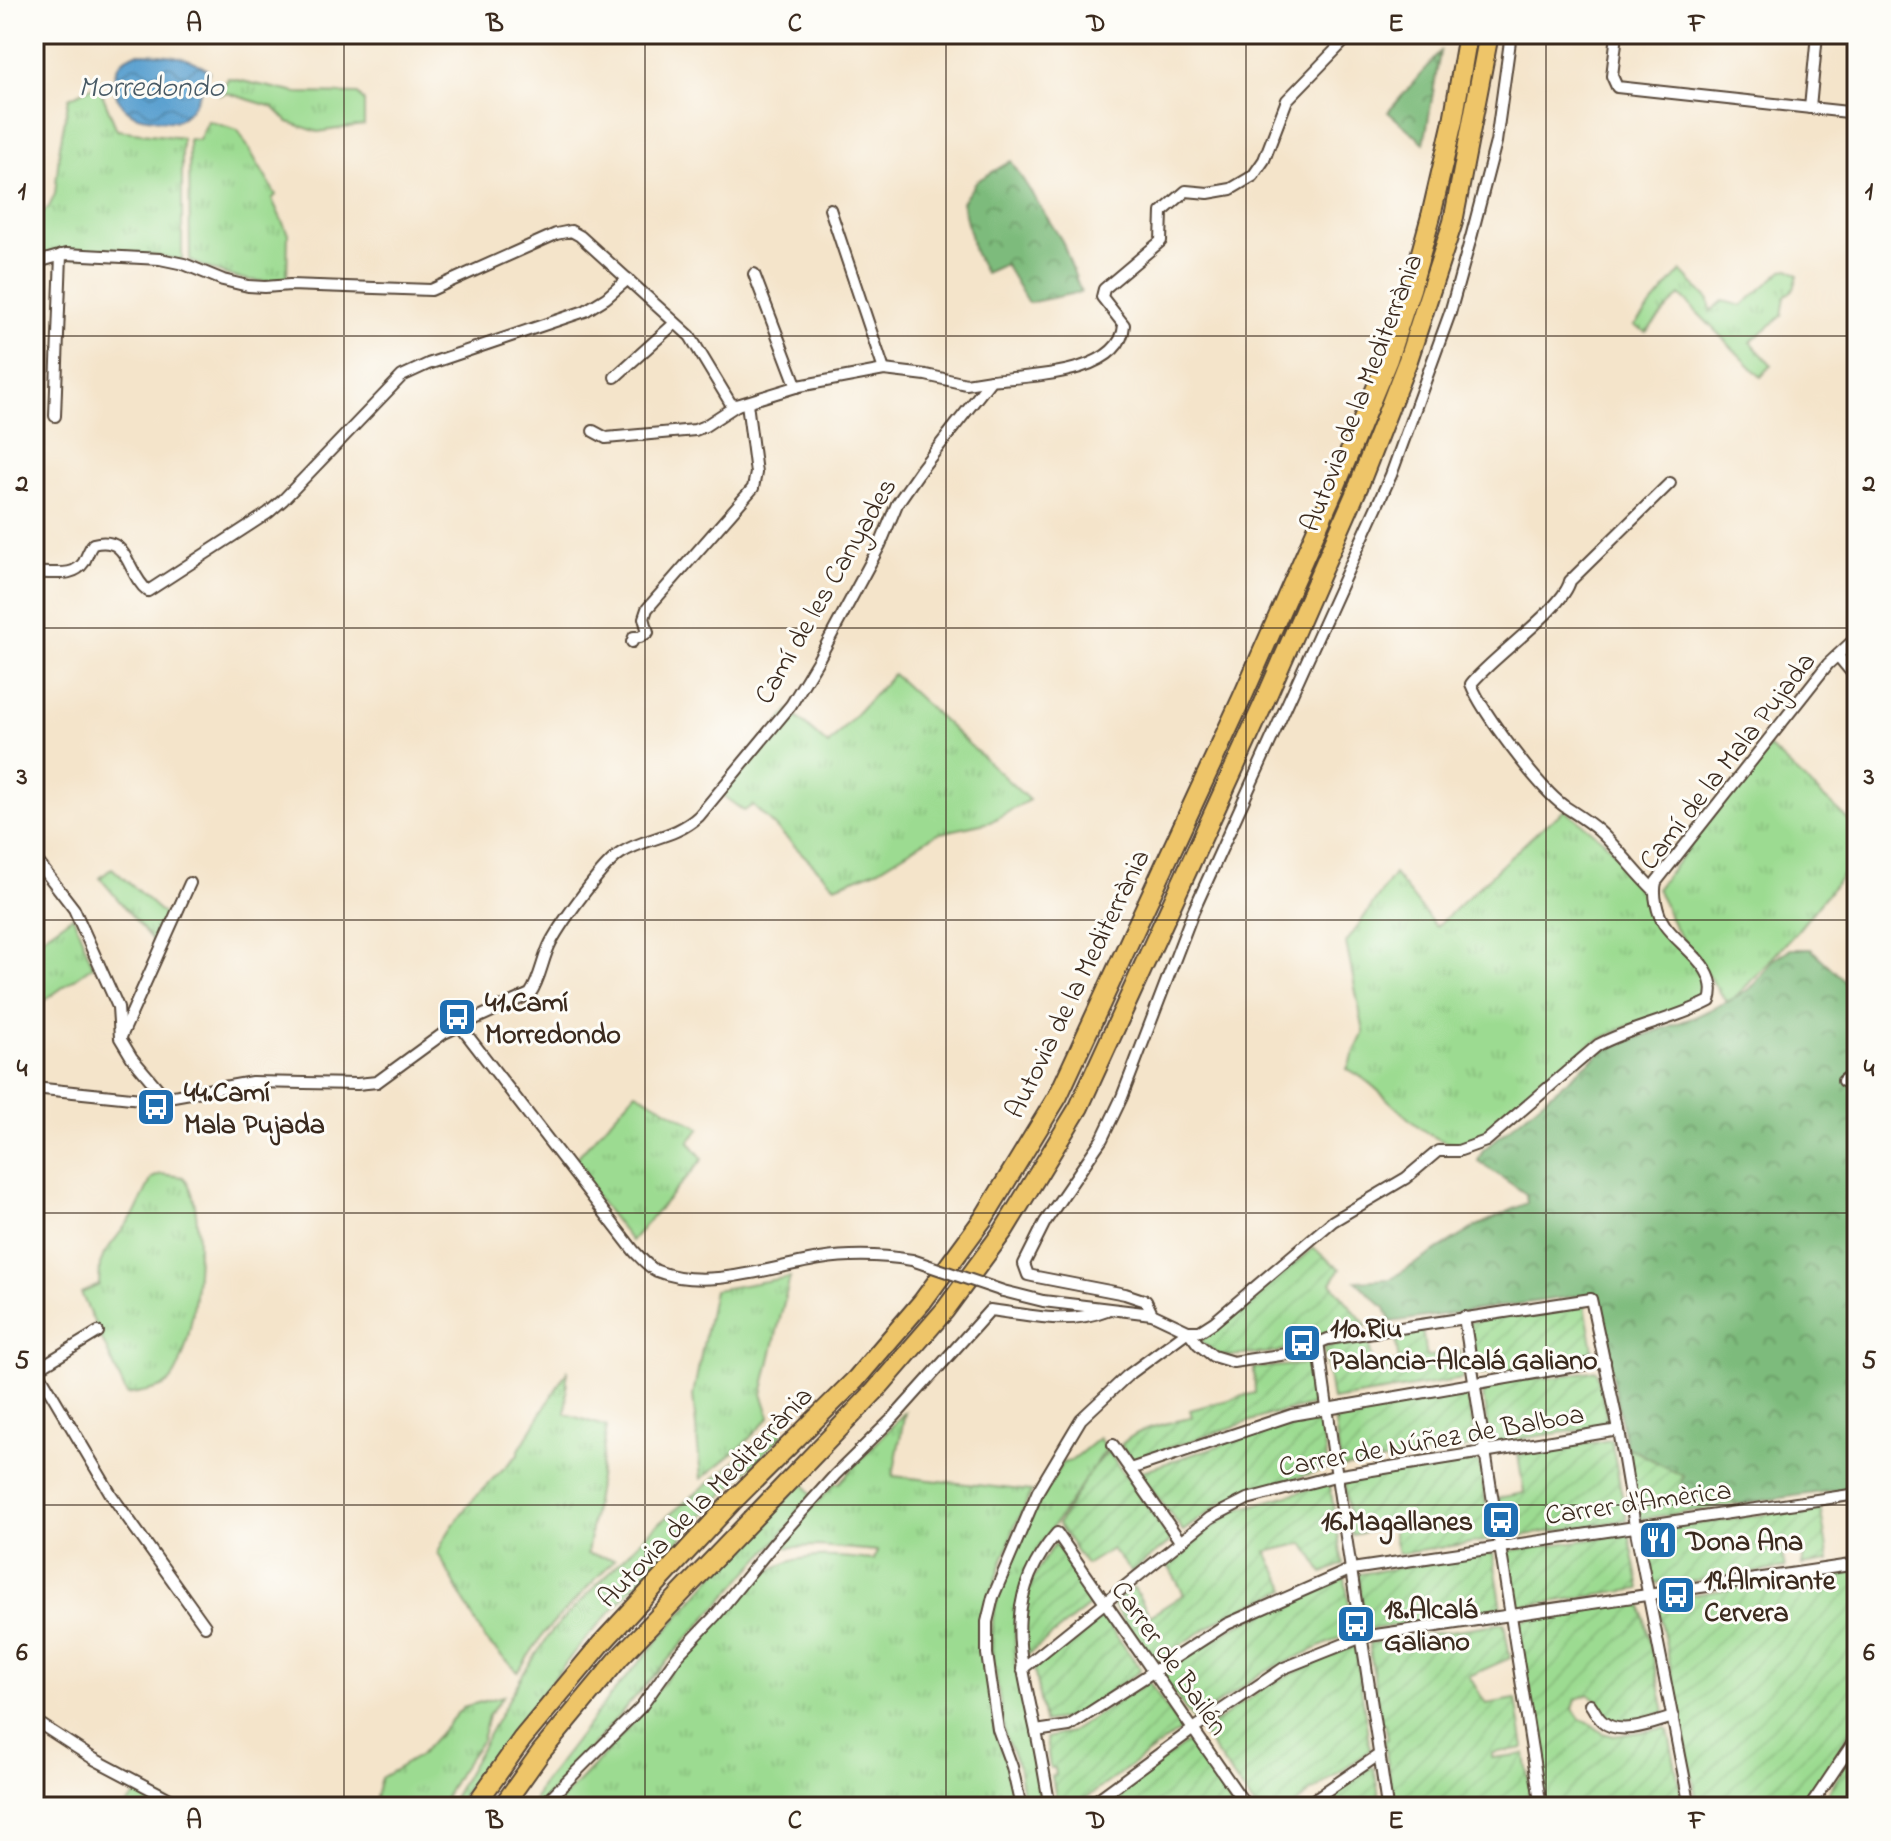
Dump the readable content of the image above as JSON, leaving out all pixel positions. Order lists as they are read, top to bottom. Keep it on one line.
{"streets":{"highway":["Autovia de la Mediterrània"],"street":["Camí de les Canyades","Camí de la Mala Pujada","Carrer de Núñez de Balboa","Carrer d'Amèrica","Carrer de Bailén"]},"crossings":[["Carrer de Núñez de Balboa","Carrer de Bailén"],["Carrer d'Amèrica","Carrer de Bailén"]],"water":["Morredondo"],"places":{"bus stop":["41.Camí Morredondo","44.Camí Mala Pujada","110.Riu Palancia-Alcalá Galiano","16.Magallanes","19.Almirante Cervera","18.Alcalá Galiano"],"restaurant":["Dona Ana"]},"grid":{"columns":["A","B","C","D","E","F"],"rows":["1","2","3","4","5","6"]}}
